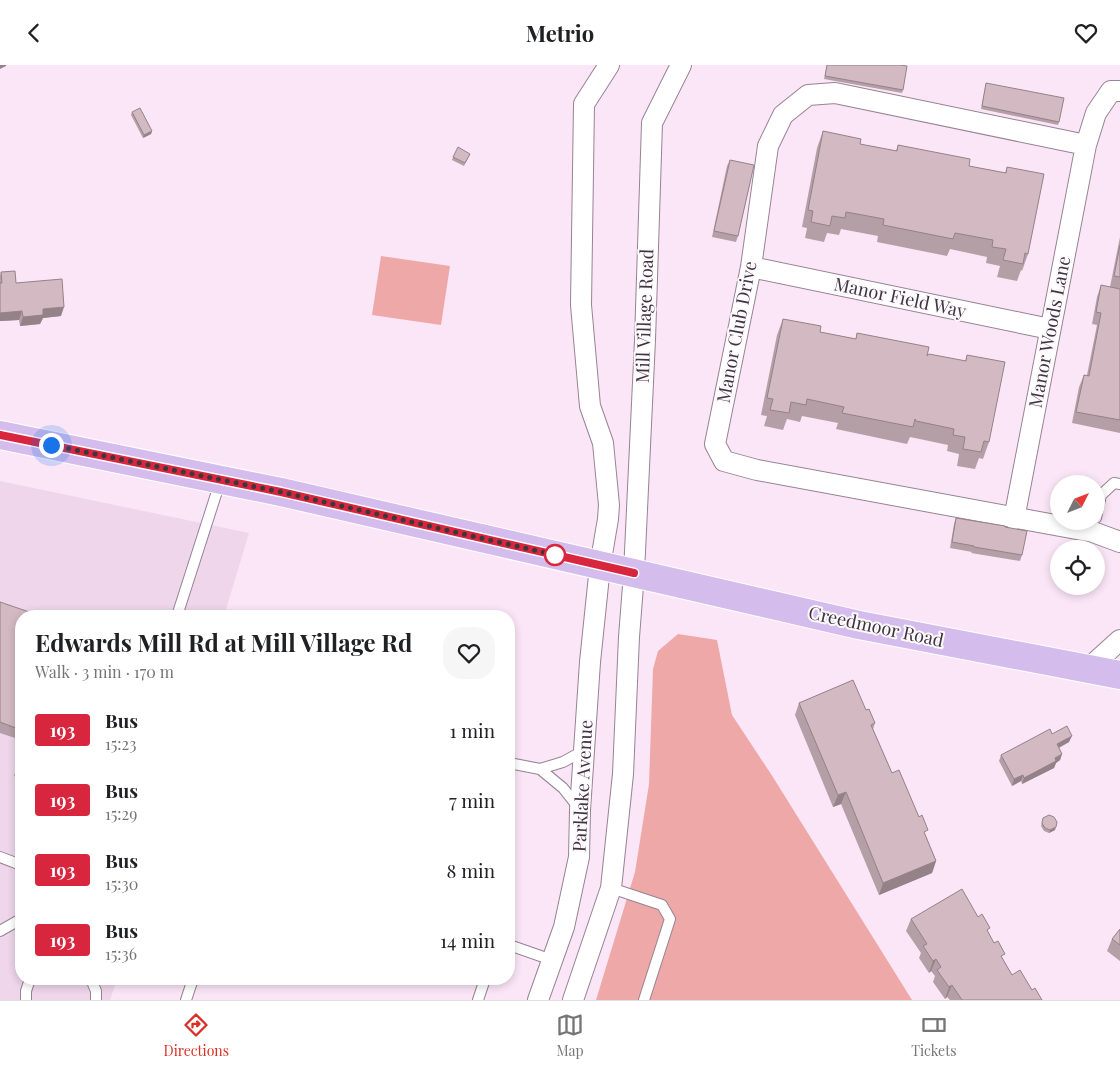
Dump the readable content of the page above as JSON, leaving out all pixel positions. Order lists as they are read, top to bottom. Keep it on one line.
{"streets":{"main road":["Creedmoor Road"],"street":["Manor Field Way","Mill Village Road","Manor Club Drive","Manor Woods Lane","Parklake Avenue"]},"crossings":[["Manor Field Way","Manor Club Drive"],["Manor Field Way","Manor Woods Lane"],["Mill Village Road","Creedmoor Road"],["Mill Village Road","Parklake Avenue"],["Manor Club Drive","Manor Woods Lane"],["Creedmoor Road","Parklake Avenue"]],"lines":["bus line 193"],"north":"top right","page":{"header":"Metrio","heading":["Edwards Mill Rd at Mill Village Rd","Walk · 3 min · 170 m"],"list":[{"mark":"193","name":"Bus","note":"15:23","value":"1 min"},{"mark":"193","name":"Bus","note":"15:29","value":"7 min"},{"mark":"193","name":"Bus","note":"15:30","value":"8 min"},{"mark":"193","name":"Bus","note":"15:36","value":"14 min"}],"tabs":["Directions","Map","Tickets"]}}
